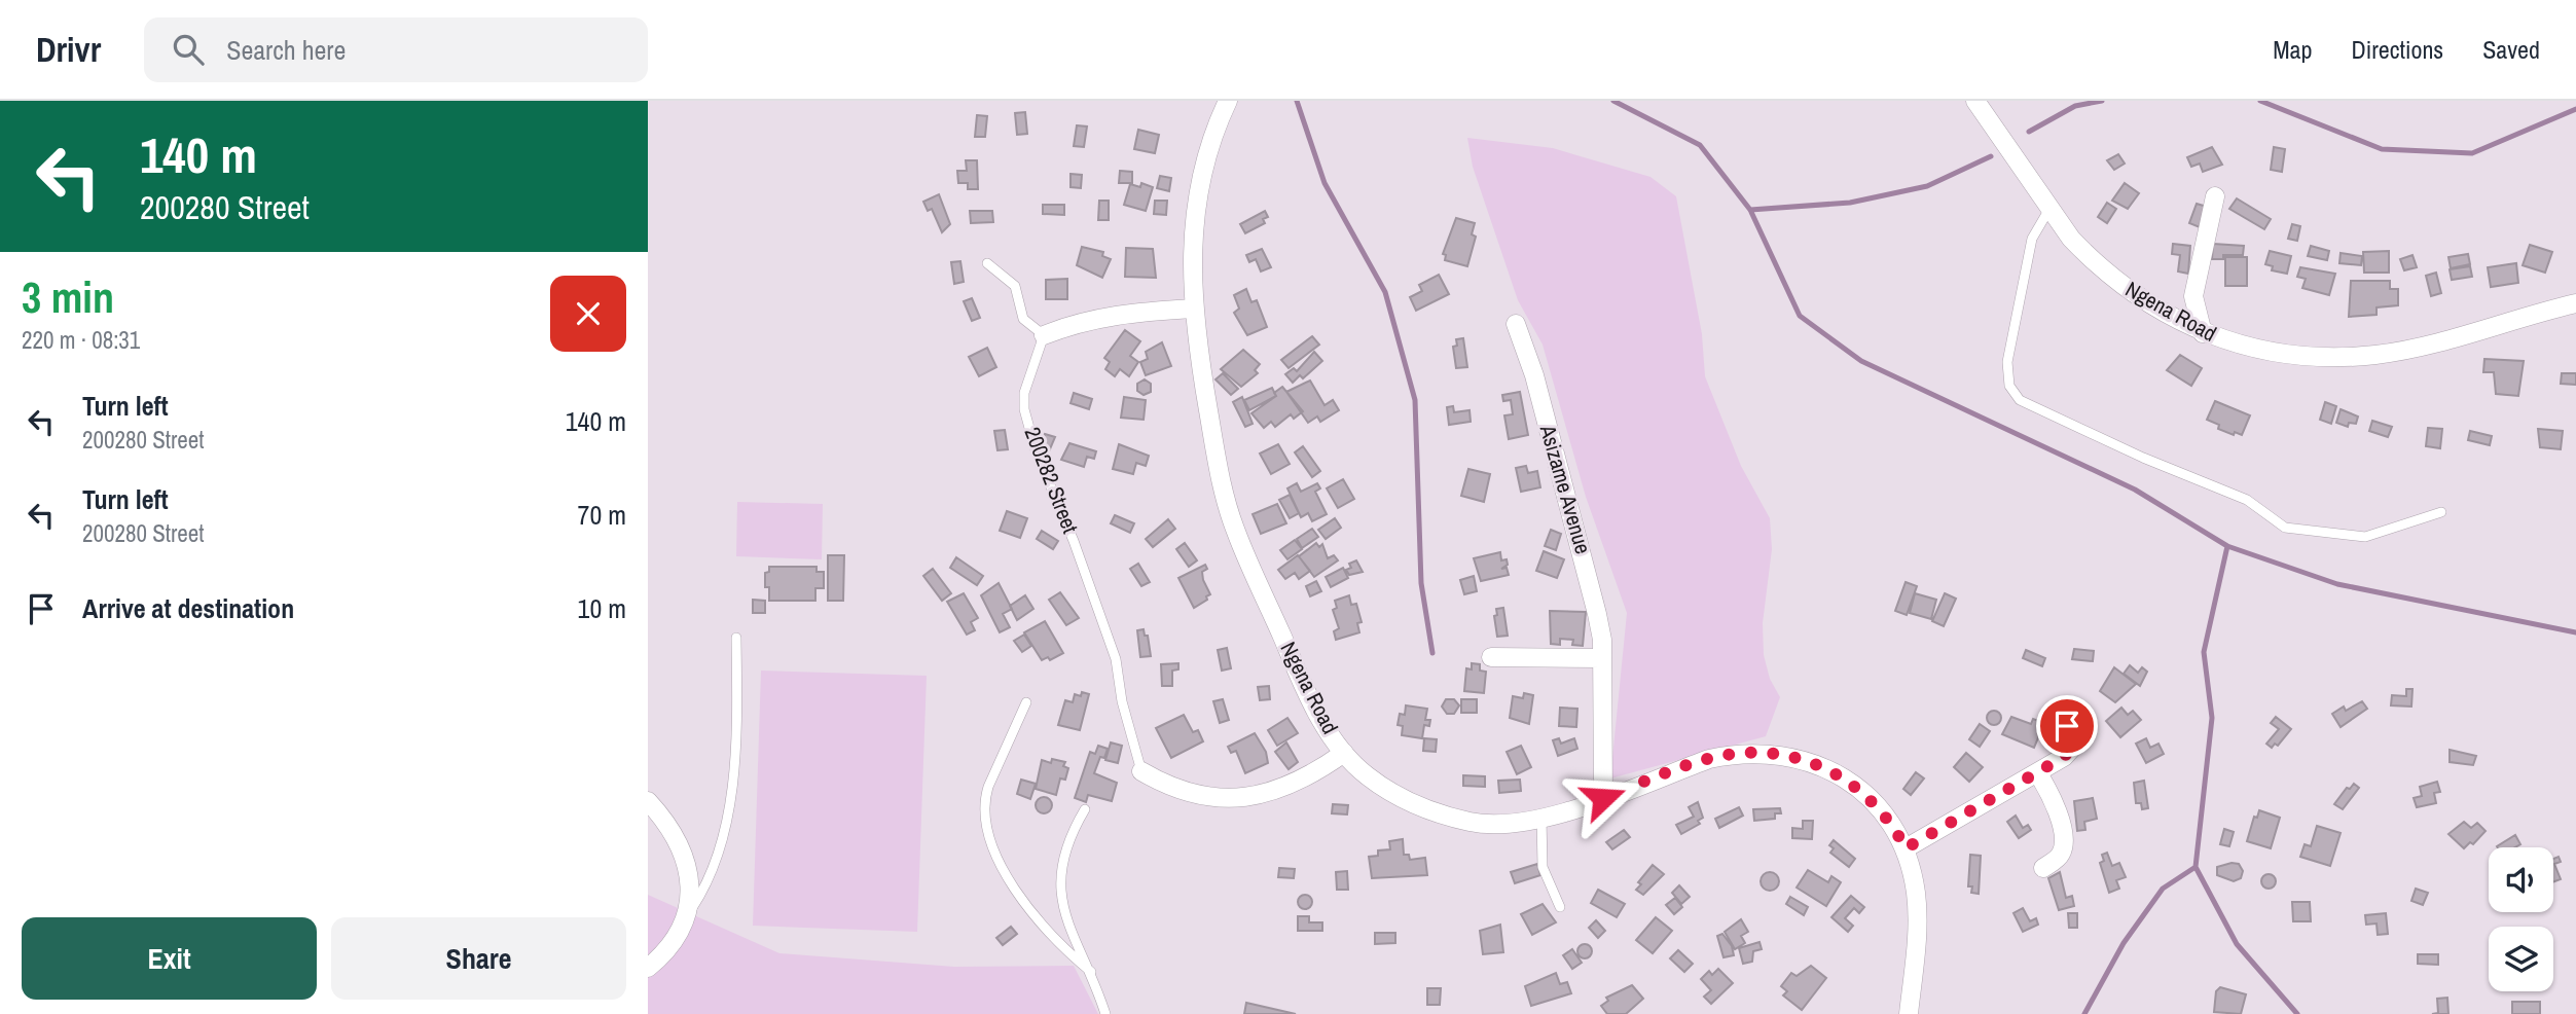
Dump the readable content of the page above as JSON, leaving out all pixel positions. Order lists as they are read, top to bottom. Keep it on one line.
{"streets":{"street":["Ngena Road","Asizame Avenue"],"lane":["200282 Street"]},"crossings":[["Ngena Road","Asizame Avenue"]],"page":{"header":"Drivr","search":"Search here","nav":["Map","Directions","Saved"],"turn":["140 m","200280 Street"],"heading":["3 min","220 m · 08:31"],"list":[{"name":"Turn left","note":"200280 Street","value":"140 m"},{"name":"Turn left","note":"200280 Street","value":"70 m"},{"name":"Arrive at destination","value":"10 m"}],"buttons":["Exit","Share"]}}
